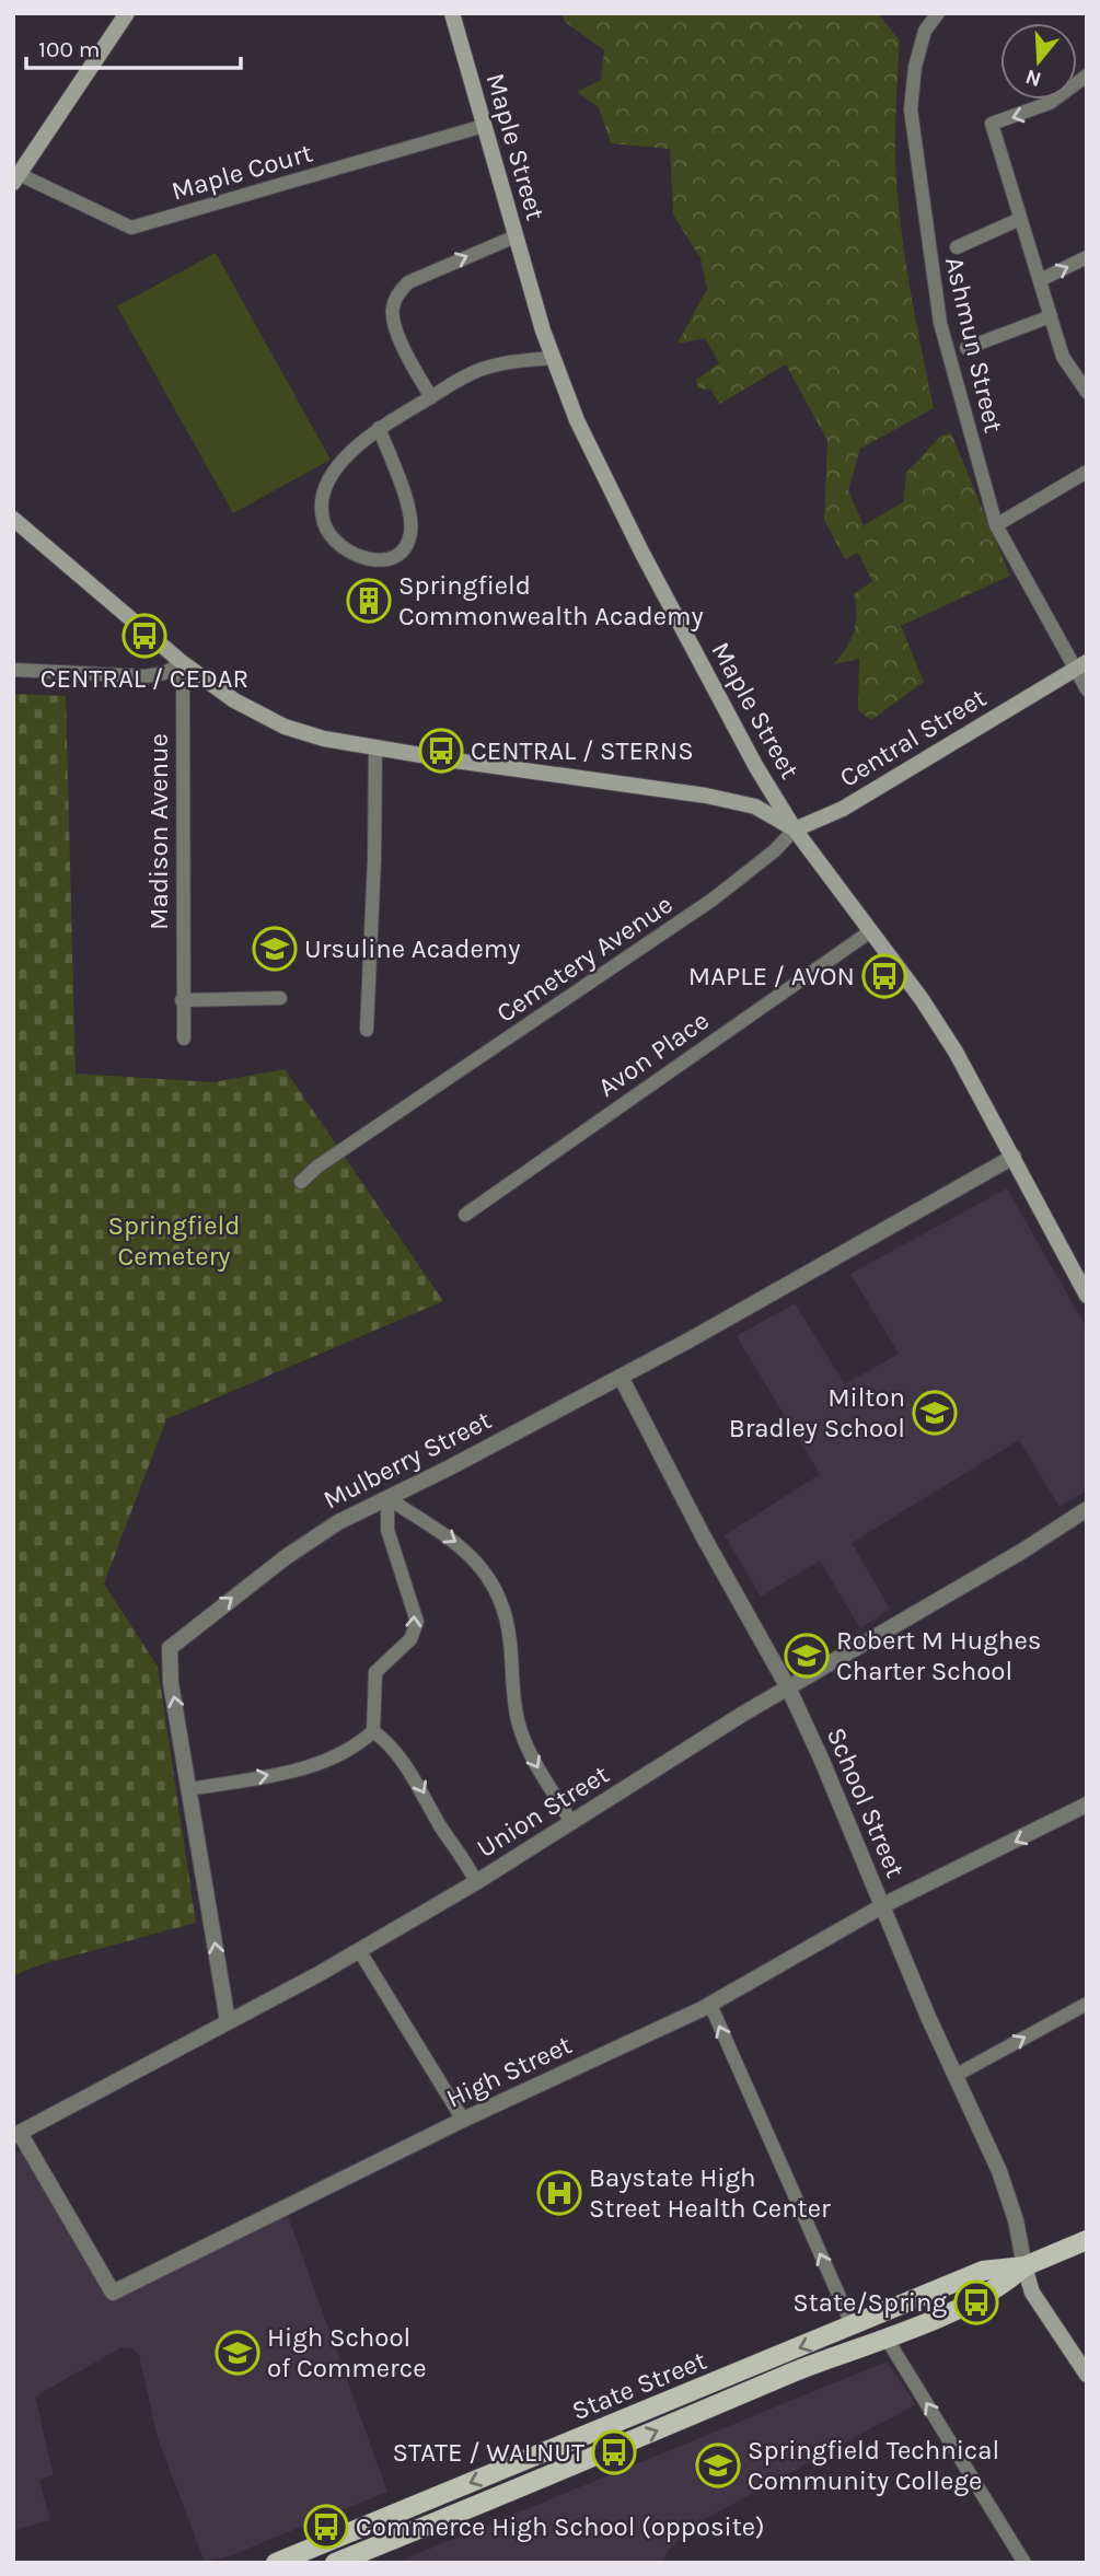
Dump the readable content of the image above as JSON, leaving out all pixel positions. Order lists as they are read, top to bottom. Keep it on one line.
{"streets":{"main road":["Maple Street","Central Street","State Street"],"street":["Maple Court","Ashmun Street","Madison Avenue","Cemetery Avenue","Avon Place","Mulberry Street","School Street","Union Street","High Street"]},"crossings":[["Maple Street","Maple Court"],["Maple Street","Central Street"],["Maple Street","Cemetery Avenue"],["Maple Street","Avon Place"],["Maple Street","Mulberry Street"],["Ashmun Street","Central Street"],["Central Street","Cemetery Avenue"],["Mulberry Street","School Street"],["Mulberry Street","Union Street"],["School Street","Union Street"],["School Street","High Street"],["School Street","State Street"],["Union Street","High Street"]],"one_way":["Mulberry Street"],"parks":["Springfield Cemetery"],"places":{"building":["Springfield Commonwealth Academy"],"bus stop":["CENTRAL / CEDAR","CENTRAL / STERNS","MAPLE / AVON","State/Spring","STATE / WALNUT","Commerce High School (opposite)"],"school or university":["Ursuline Academy","Milton Bradley School","Robert M Hughes Charter School","High School of Commerce","Springfield Technical Community College"],"hospital":["Baystate High Street Health Center"]},"scale_bar":"100 m","north":"bottom"}
